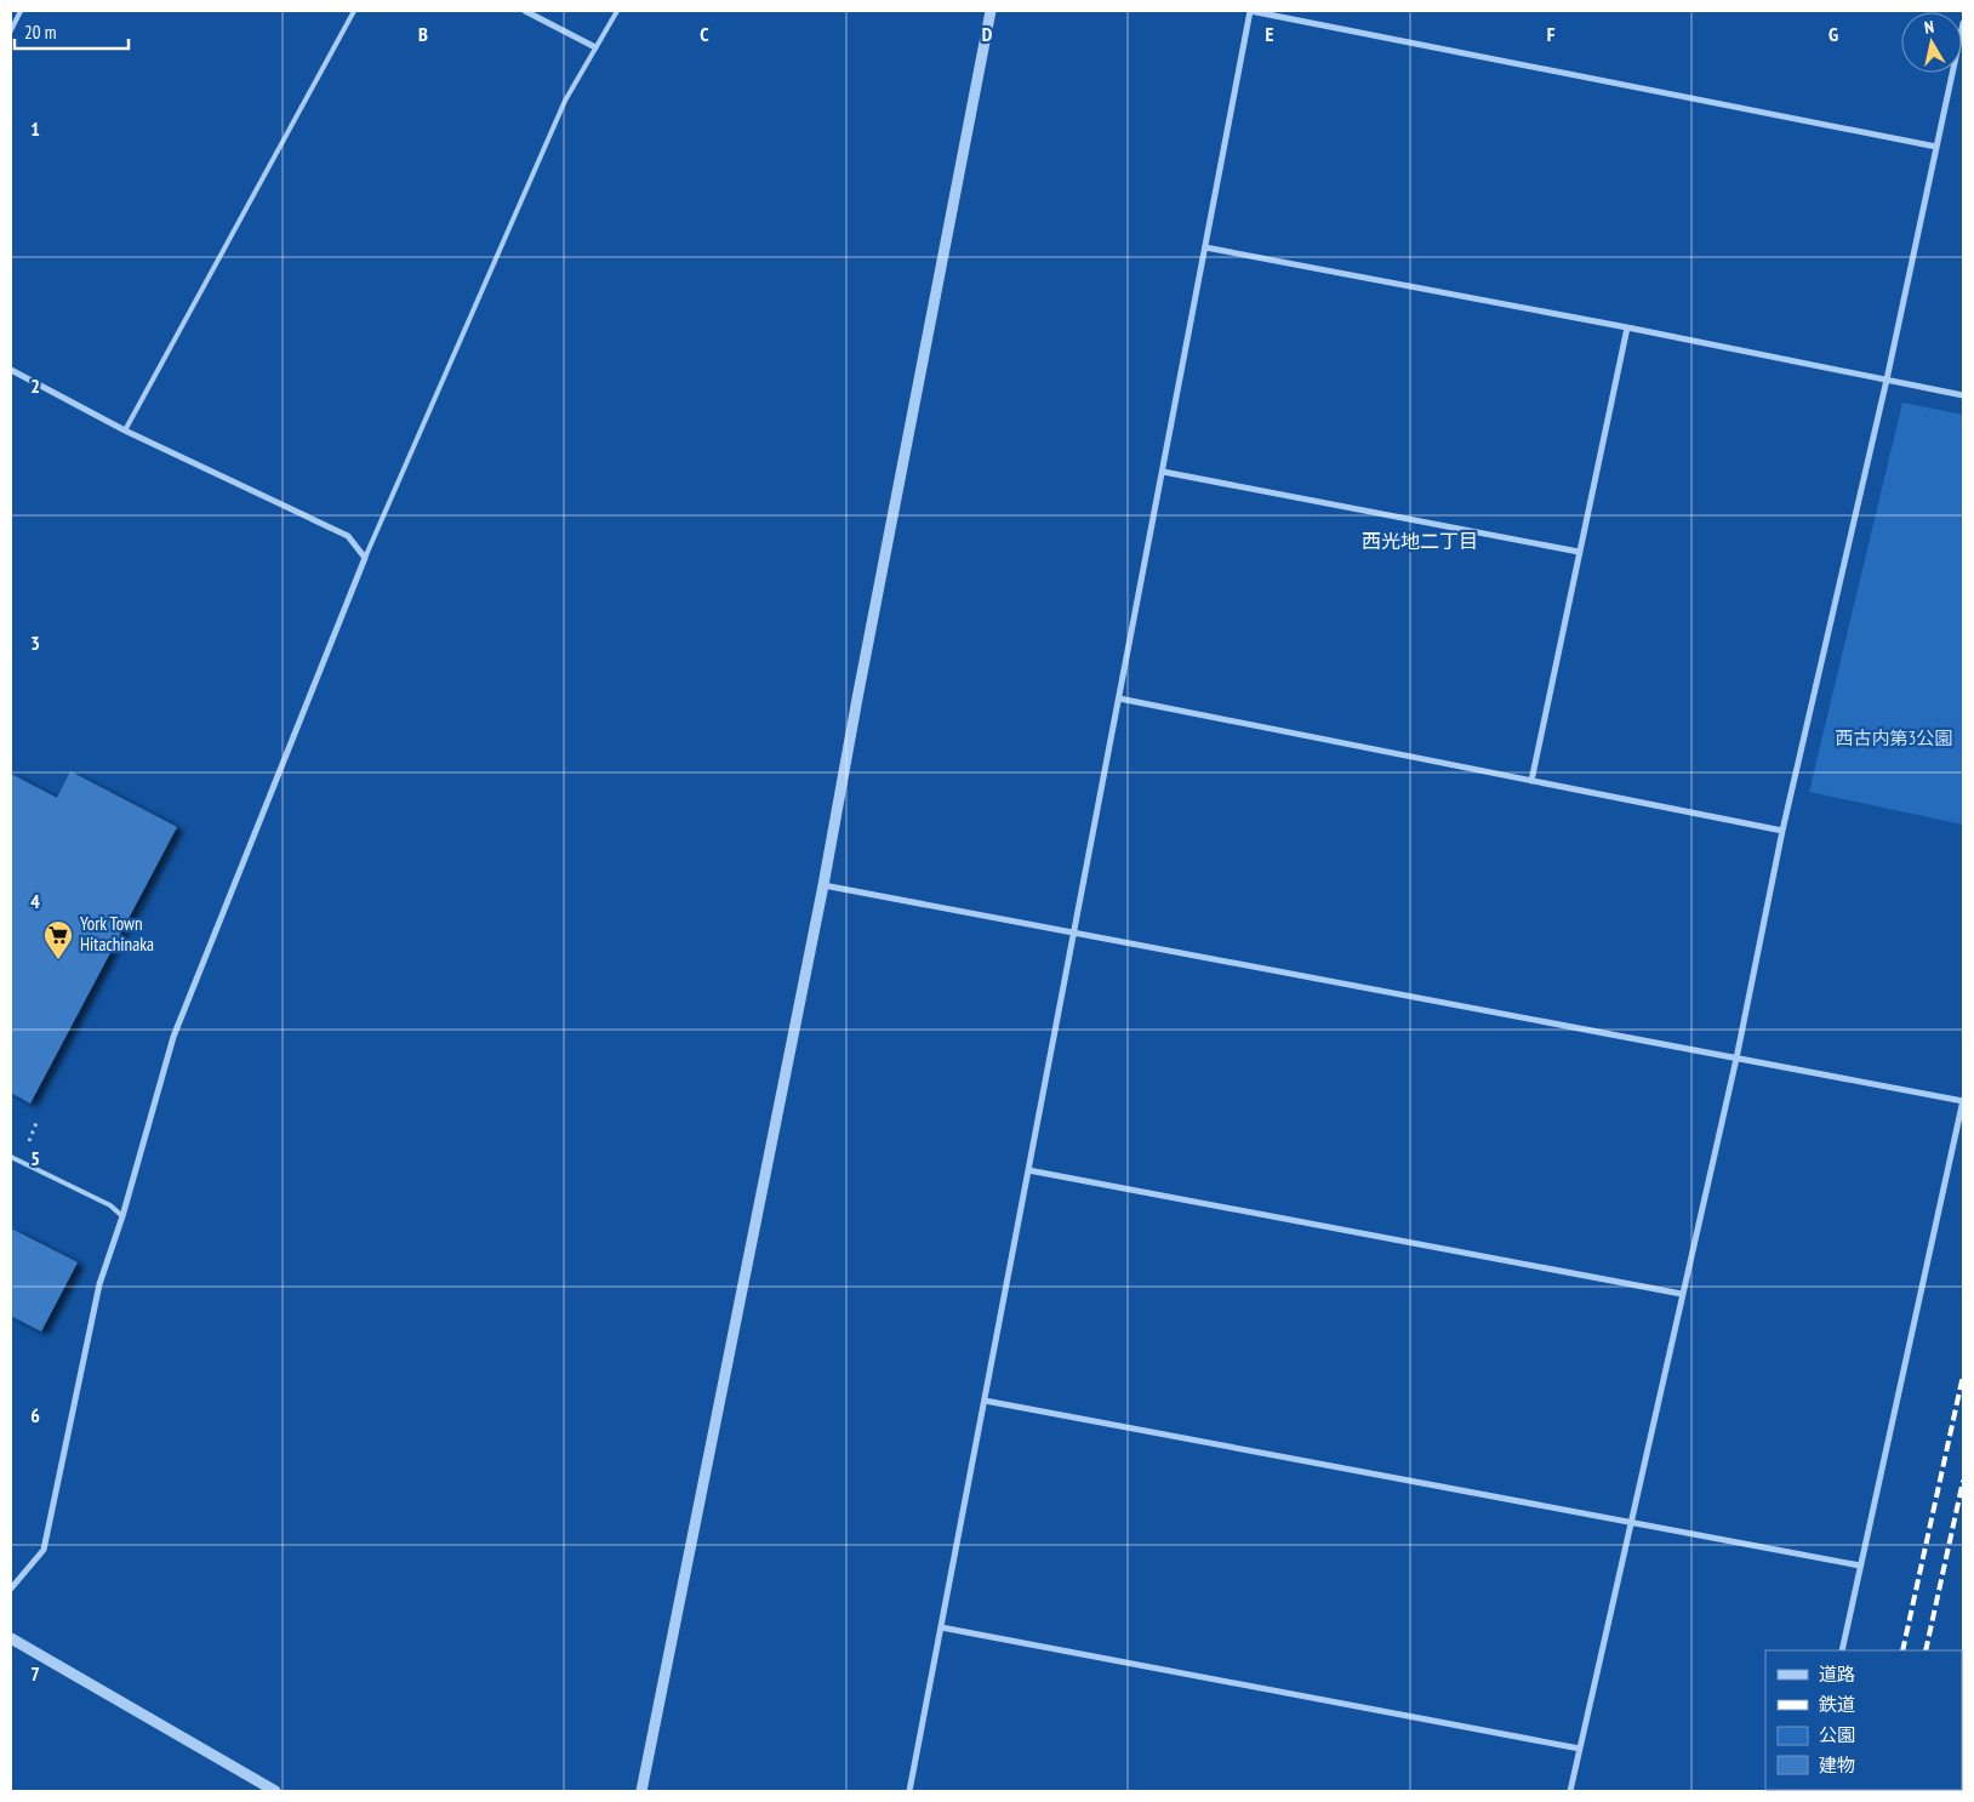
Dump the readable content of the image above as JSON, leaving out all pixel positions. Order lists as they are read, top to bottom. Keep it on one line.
{"districts":["西光地二丁目"],"parks":["西古内第3公園"],"places":{"supermarket":["York Town Hitachinaka"]},"legend":["道路","鉄道","公園","建物"],"scale_bar":"20 m","north":"top","grid":{"columns":["B","C","D","E","F","G"],"rows":["1","2","3","4","5","6","7"]}}
